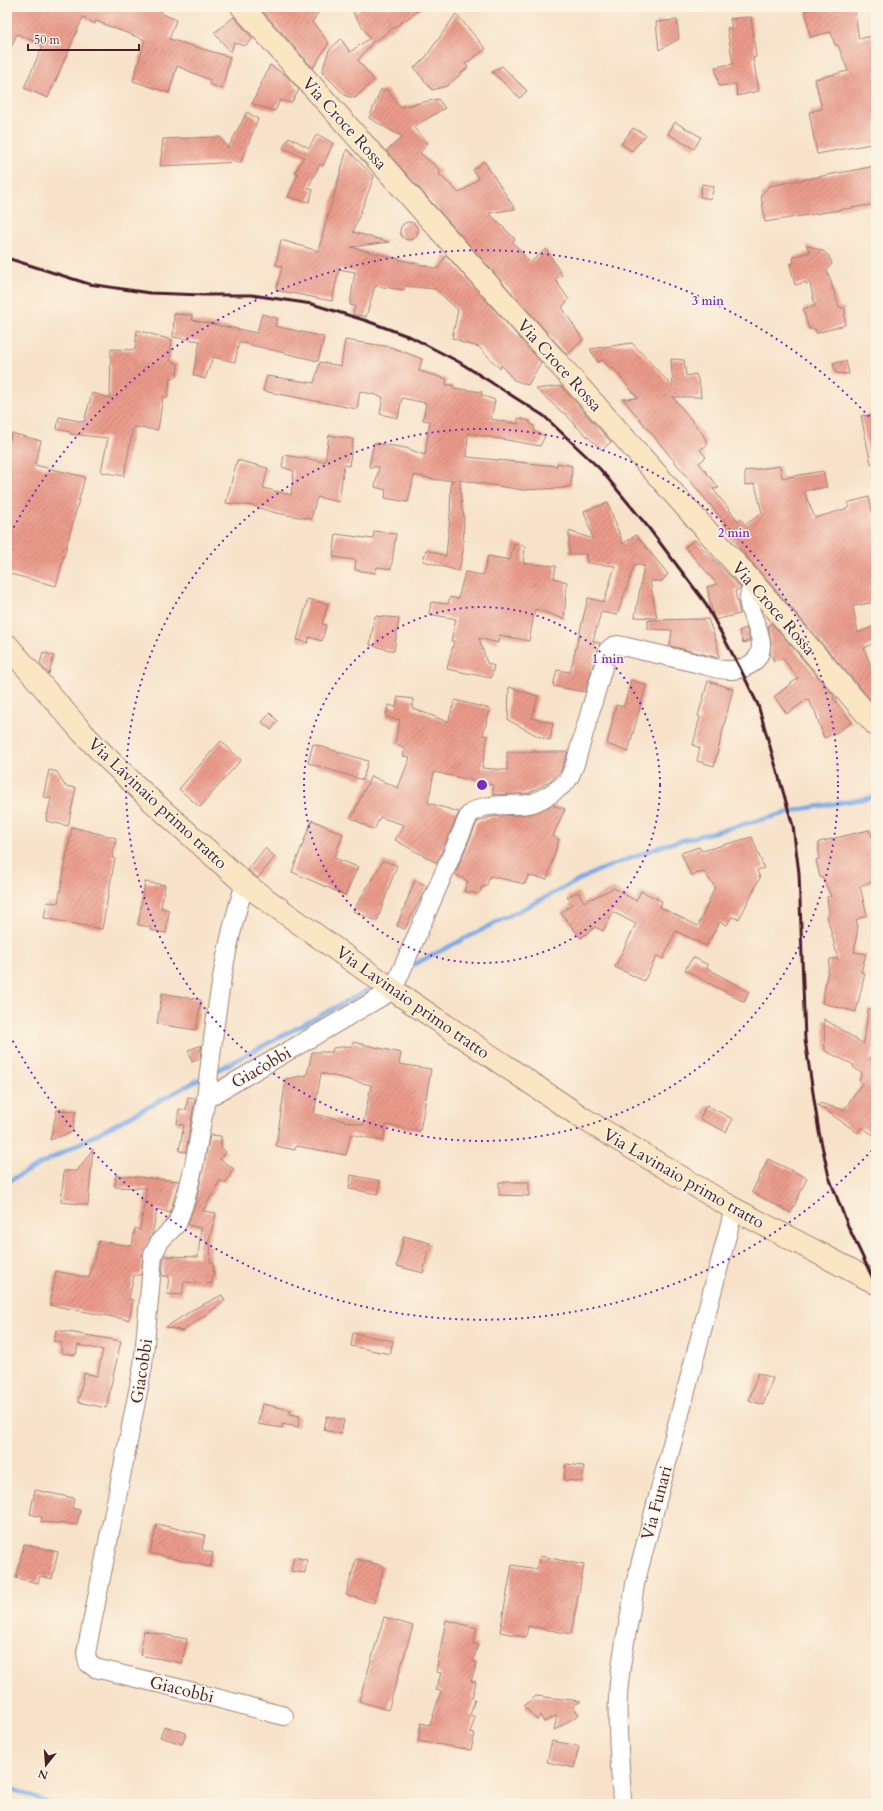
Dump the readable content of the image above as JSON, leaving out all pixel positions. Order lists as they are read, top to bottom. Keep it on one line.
{"streets":{"street":["Via Croce Rossa","Via Lavinaio primo tratto","Giacobbi","Via Funari"]},"crossings":[["Via Lavinaio primo tratto","Giacobbi"],["Via Lavinaio primo tratto","Via Funari"]],"scale_bar":"50 m","north":"bottom","rings":["3 min","2 min","1 min"]}
